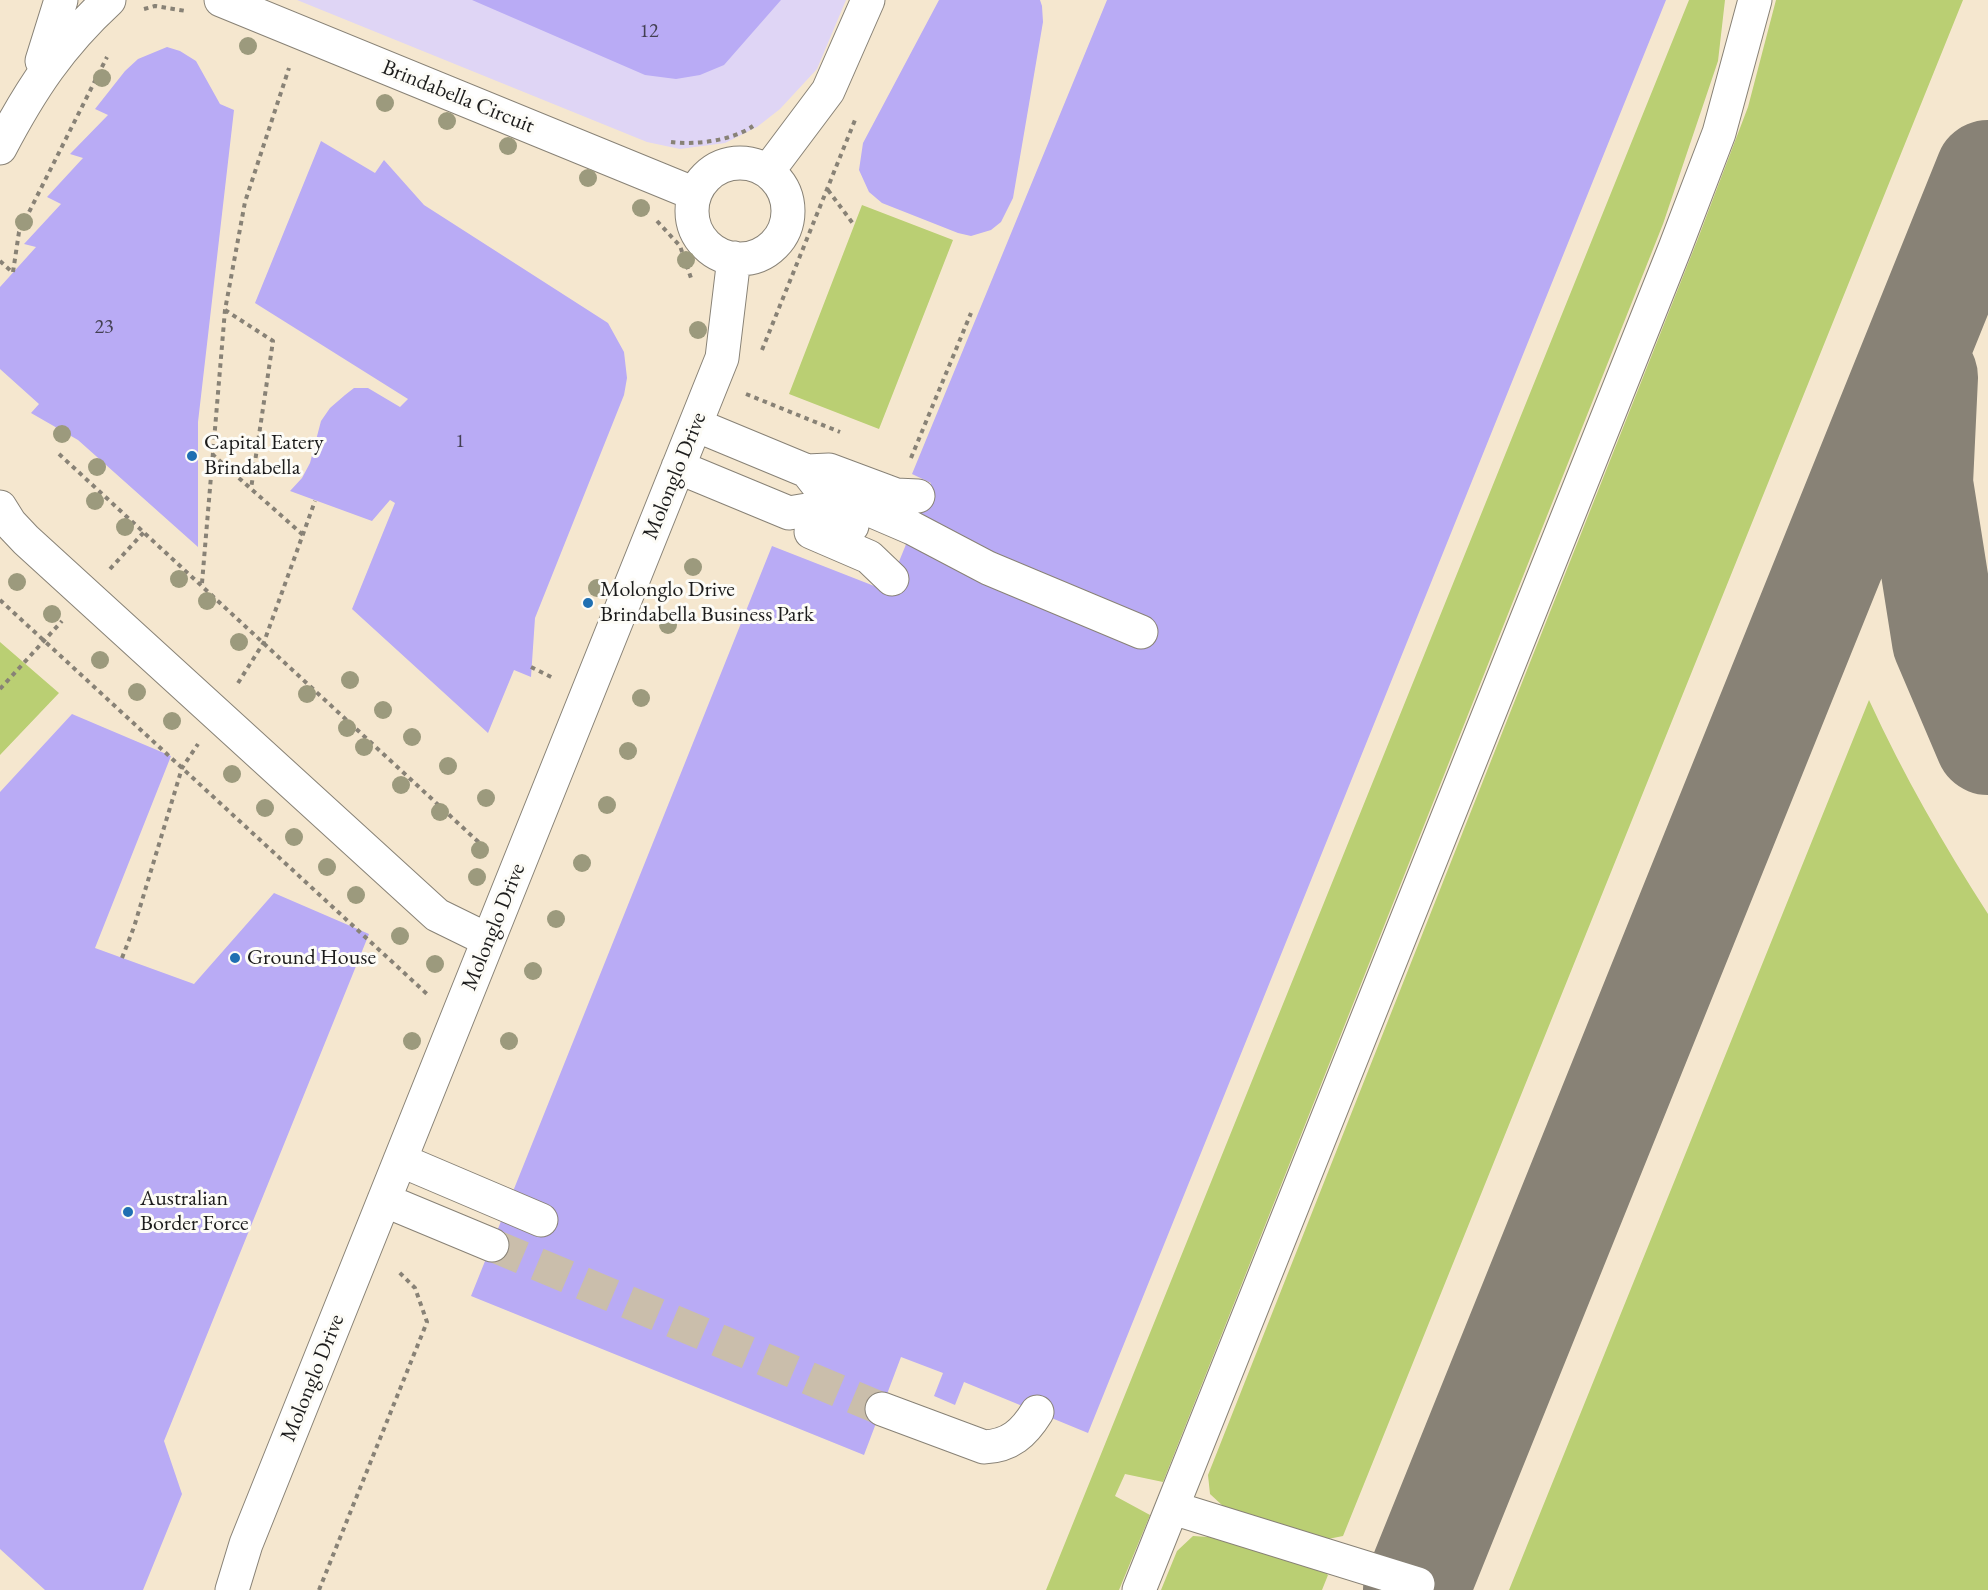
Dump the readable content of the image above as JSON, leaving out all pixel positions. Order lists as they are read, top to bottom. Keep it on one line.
{"streets":{"street":["Brindabella Circuit","Molonglo Drive"]},"crossings":[["Brindabella Circuit","Molonglo Drive"]],"places":["Capital Eatery Brindabella","Molonglo Drive Brindabella Business Park","Ground House","Australian Border Force"],"house_numbers":["12","23","1"]}
